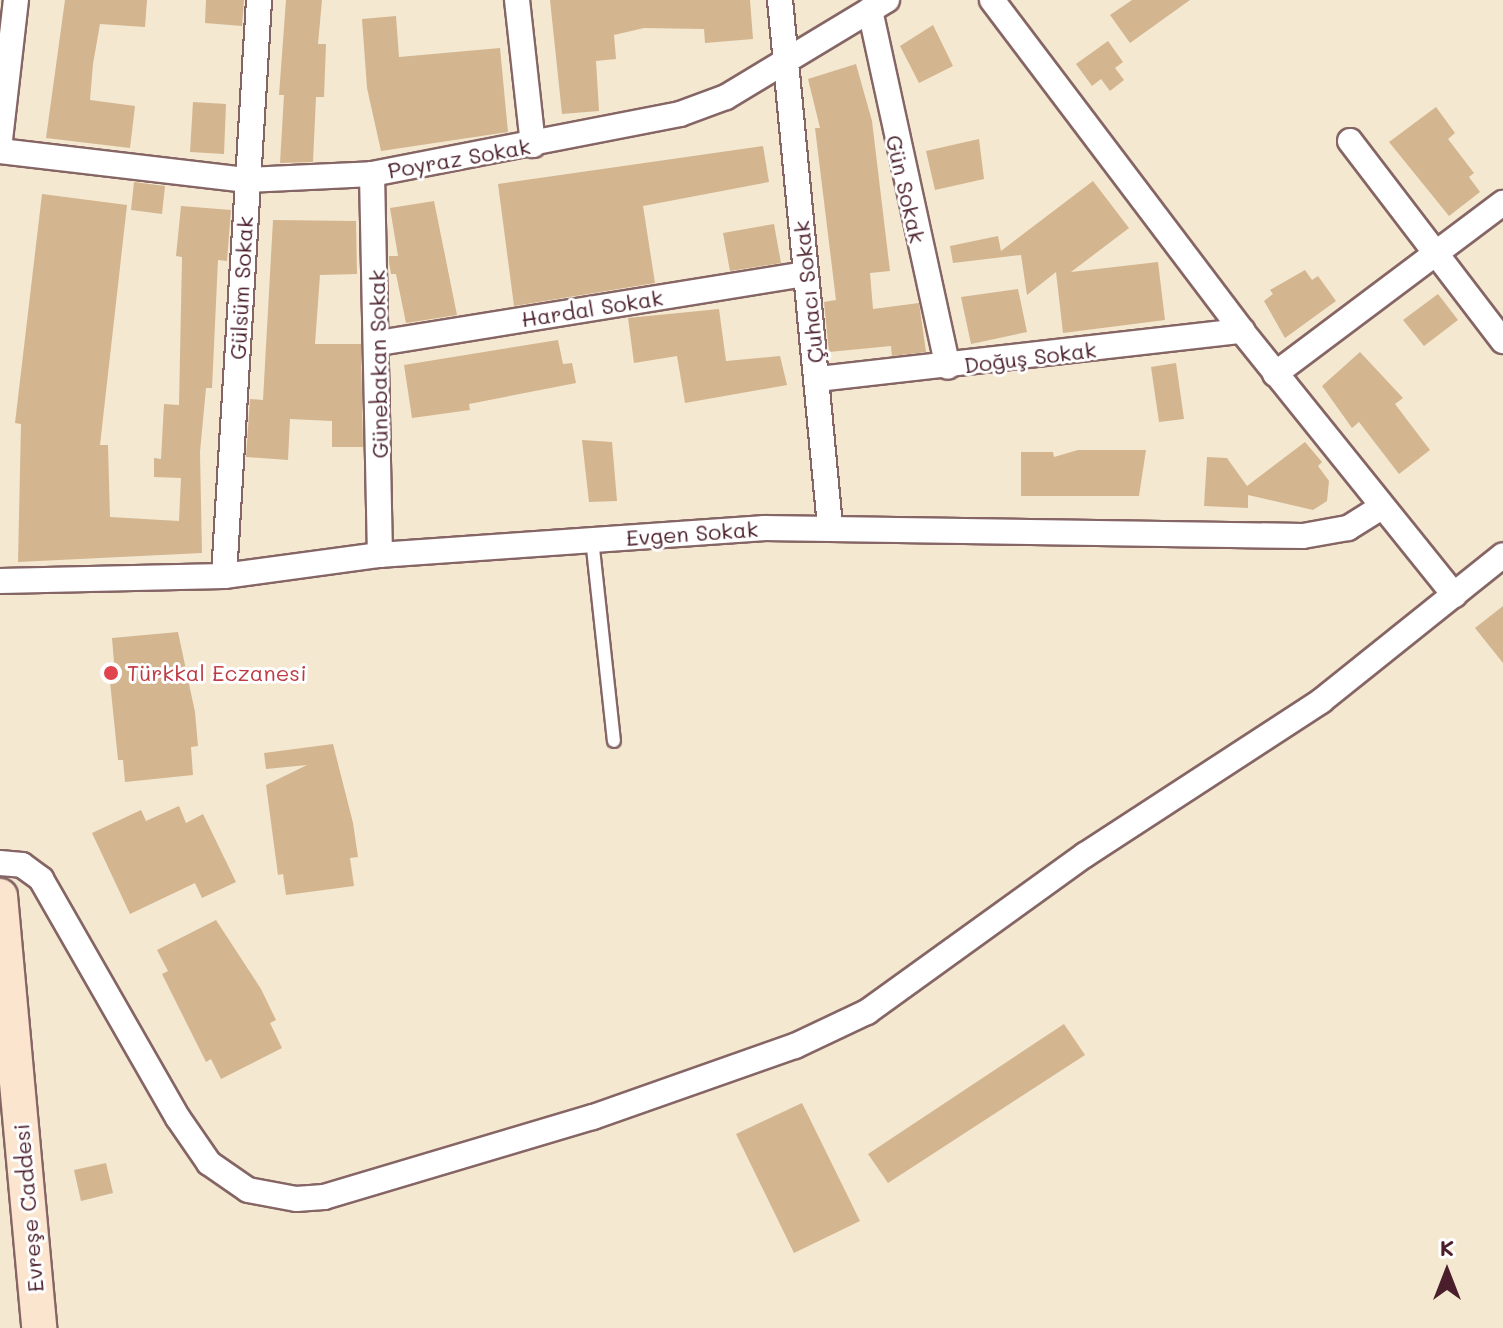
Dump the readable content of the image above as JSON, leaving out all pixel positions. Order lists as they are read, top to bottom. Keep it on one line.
{"streets":{"main road":["Evreşe Caddesi"],"street":["Poyraz Sokak","Gün Sokak","Gülsüm Sokak","Çuhacı Sokak","Hardal Sokak","Doğuş Sokak","Günebakan Sokak","Evgen Sokak"]},"crossings":[["Poyraz Sokak","Gün Sokak"],["Poyraz Sokak","Gülsüm Sokak"],["Poyraz Sokak","Çuhacı Sokak"],["Poyraz Sokak","Günebakan Sokak"],["Gün Sokak","Doğuş Sokak"],["Gülsüm Sokak","Evgen Sokak"],["Çuhacı Sokak","Hardal Sokak"],["Çuhacı Sokak","Doğuş Sokak"],["Çuhacı Sokak","Evgen Sokak"],["Hardal Sokak","Günebakan Sokak"],["Günebakan Sokak","Evgen Sokak"]],"places":["Türkkal Eczanesi"],"north":"top"}
